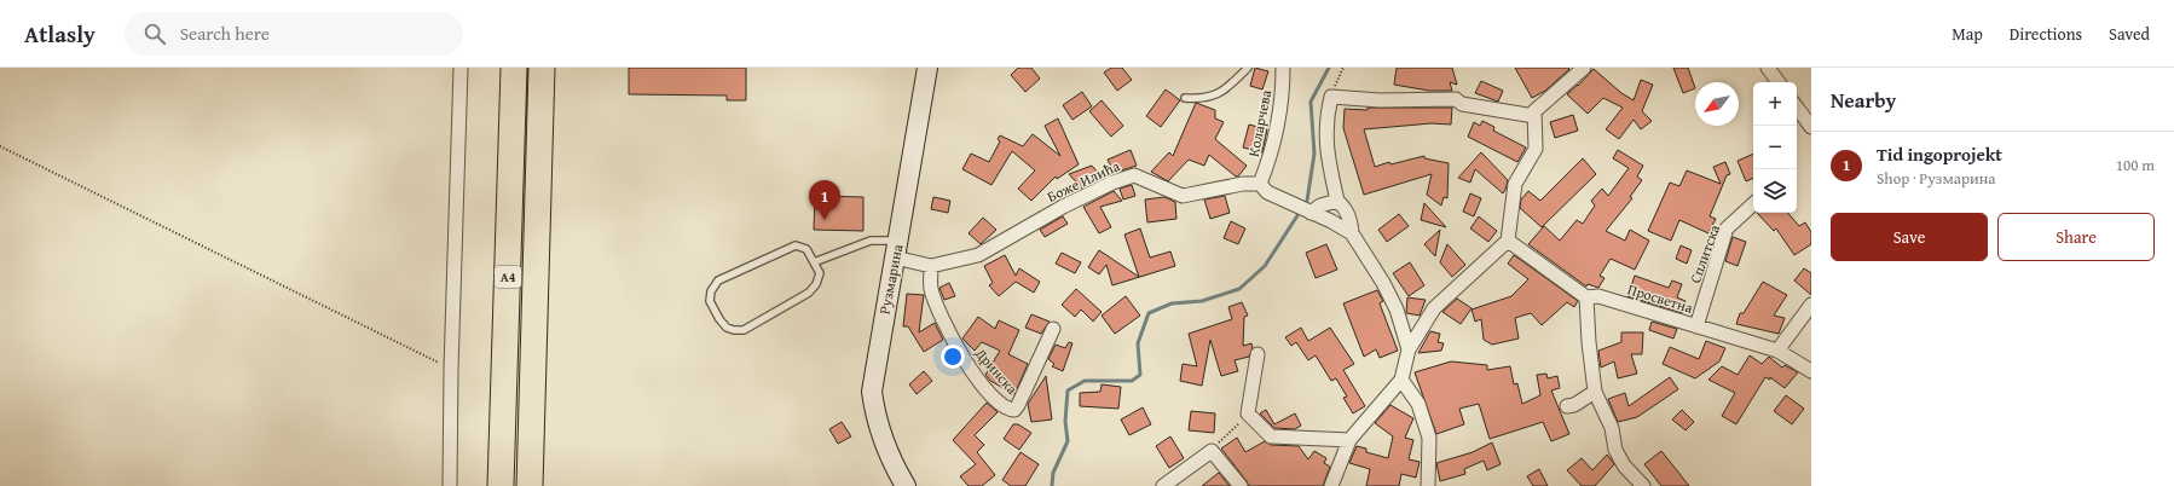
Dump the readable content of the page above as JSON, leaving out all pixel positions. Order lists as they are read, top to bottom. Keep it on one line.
{"streets":{"highway":["A4"],"main road":["Рузмарина"],"street":["Коларчева","Боже Илића","Сплитска","Просветна","Дринска"]},"crossings":[["Коларчева","Боже Илића"],["Боже Илића","Рузмарина"],["Боже Илића","Дринска"],["Сплитска","Просветна"]],"north":"bottom left","page":{"header":"Atlasly","search":"Search here","nav":["Map","Directions","Saved"],"heading":"Nearby","map_buttons":["+","−"],"list":[{"mark":"1","name":"Tid ingoprojekt","note":"Shop · Рузмарина","value":"100 m"}],"pins":"1","buttons":["Save","Share"]}}
